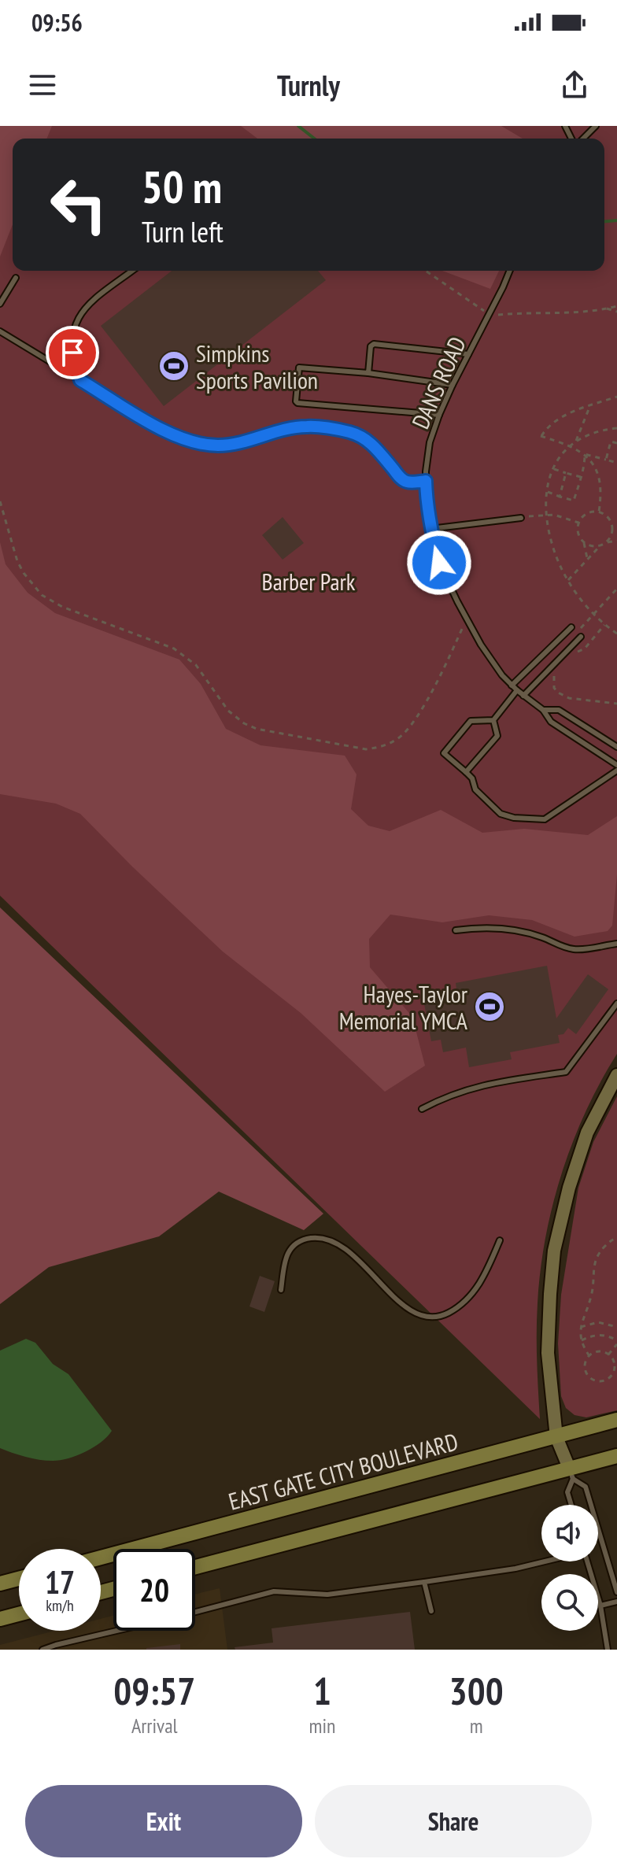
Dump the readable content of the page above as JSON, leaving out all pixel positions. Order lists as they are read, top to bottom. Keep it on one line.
{"streets":{"main road":["EAST GATE CITY BOULEVARD"],"lane":["DANS ROAD"]},"parks":["Barber Park"],"places":{"sports":["Simpkins Sports Pavilion","Hayes-Taylor Memorial YMCA"]},"page":{"status":"09:56","header":"Turnly","turn":["50 m","Turn left"],"speed":"17 km/h","limit":"20","eta":["09:57","Arrival","1","min","300","m"],"buttons":["Exit","Share"]}}
